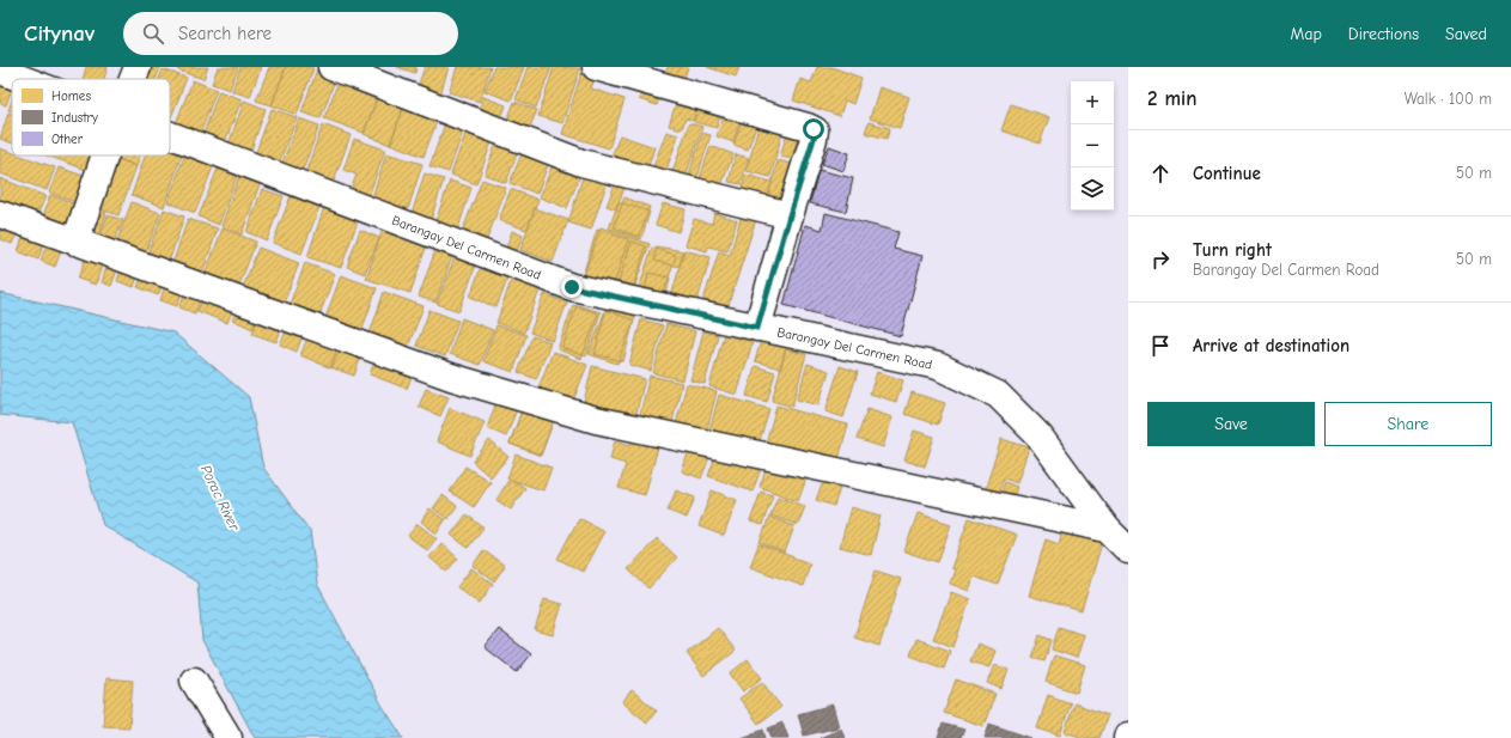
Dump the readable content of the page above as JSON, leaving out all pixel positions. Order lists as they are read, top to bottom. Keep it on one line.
{"streets":{"street":["Barangay Del Carmen Road"]},"water":["Porac River"],"legend":["Homes","Industry","Other"],"page":{"header":"Citynav","search":"Search here","nav":["Map","Directions","Saved"],"heading":["2 min","Walk · 100 m"],"map_buttons":["+","−"],"list":[["Continue","50 m"],["Turn right","Barangay Del Carmen Road","50 m"],"Arrive at destination"],"buttons":["Save","Share"]}}
